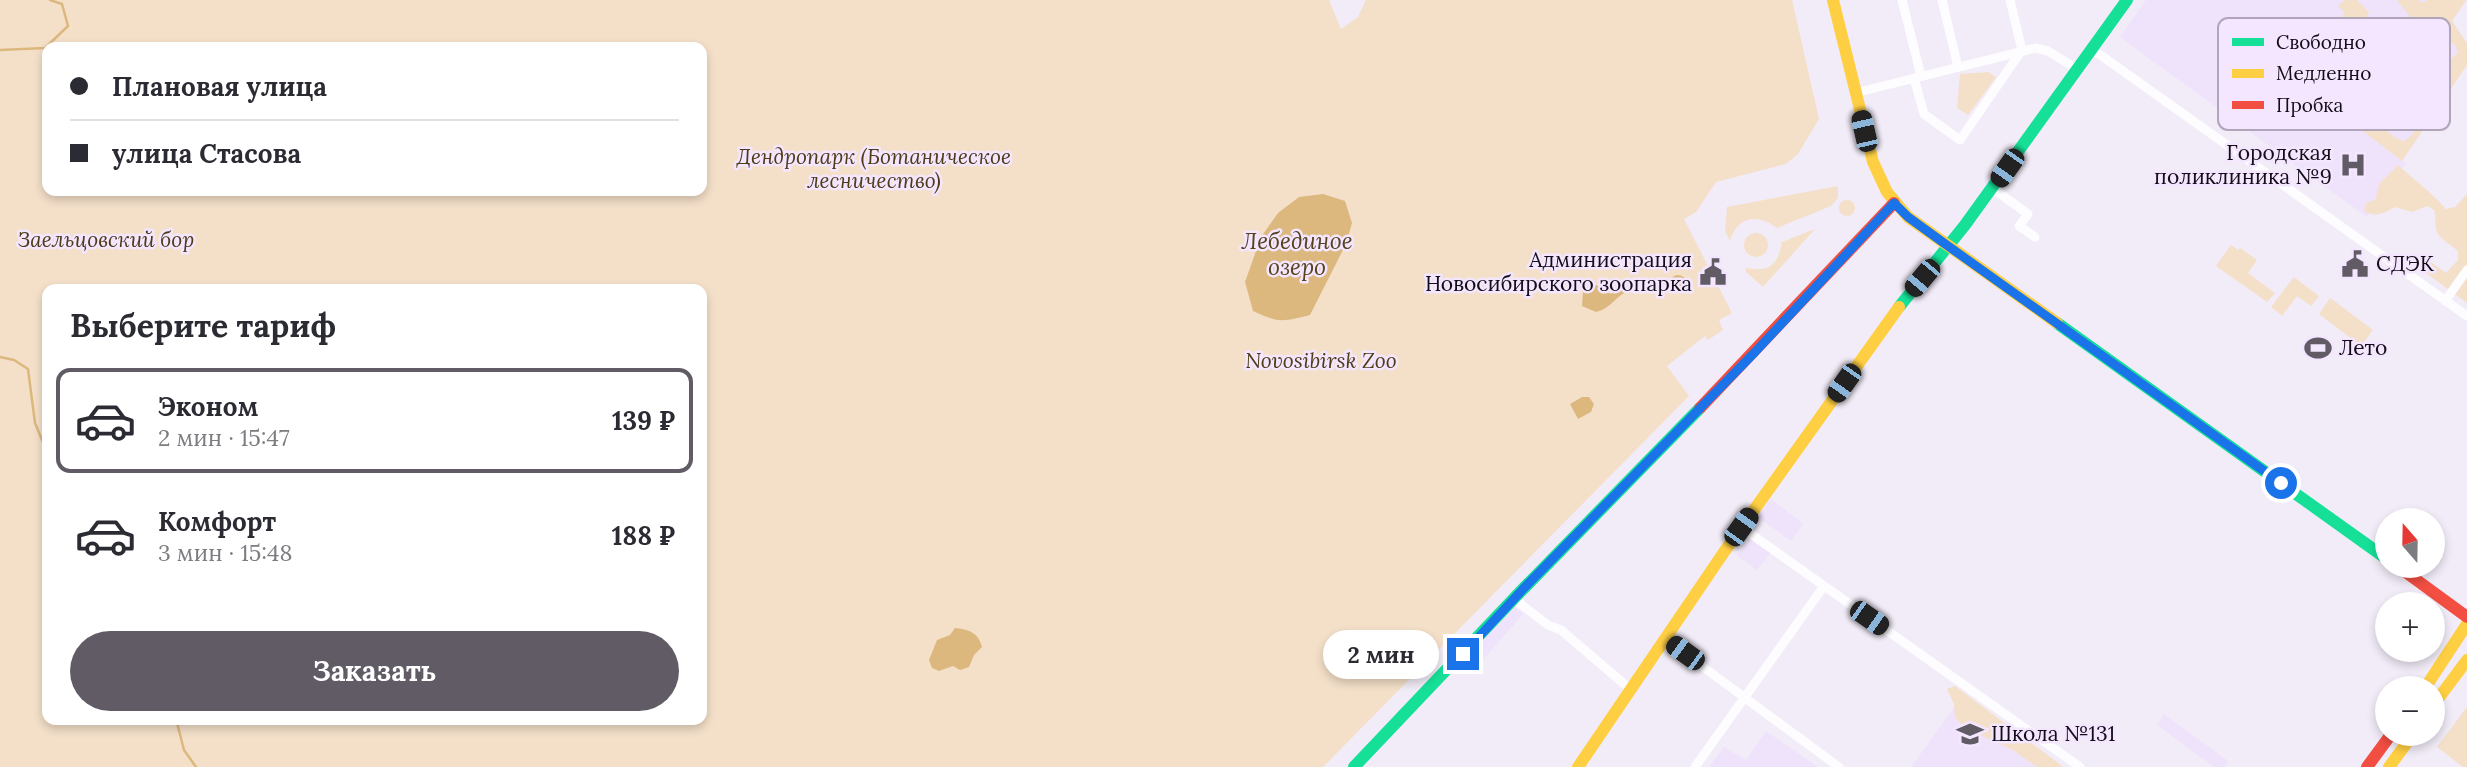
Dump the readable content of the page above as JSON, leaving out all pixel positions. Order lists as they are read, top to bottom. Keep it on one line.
{"water":["Лебединое озеро"],"parks":["Дендропарк (Ботаническое лесничество)","Заельцовский бор","Novosibirsk Zoo"],"places":{"hospital":["Городская поликлиника №9"],"public building":["СДЭК","Администрация Новосибирского зоопарка"],"sports":["Лето"],"school or university":["Школа №131"]},"legend":["Свободно","Медленно","Пробка"],"north":"top","page":{"banner":["Плановая улица","улица Стасова"],"heading":"Выберите тариф","list":[{"name":"Эконом","note":"2 мин · 15:47","value":"139 ₽"},{"name":"Комфорт","note":"3 мин · 15:48","value":"188 ₽"}],"map_buttons":["+","−"],"buttons":"Заказать","bubble":"2 мин"}}
